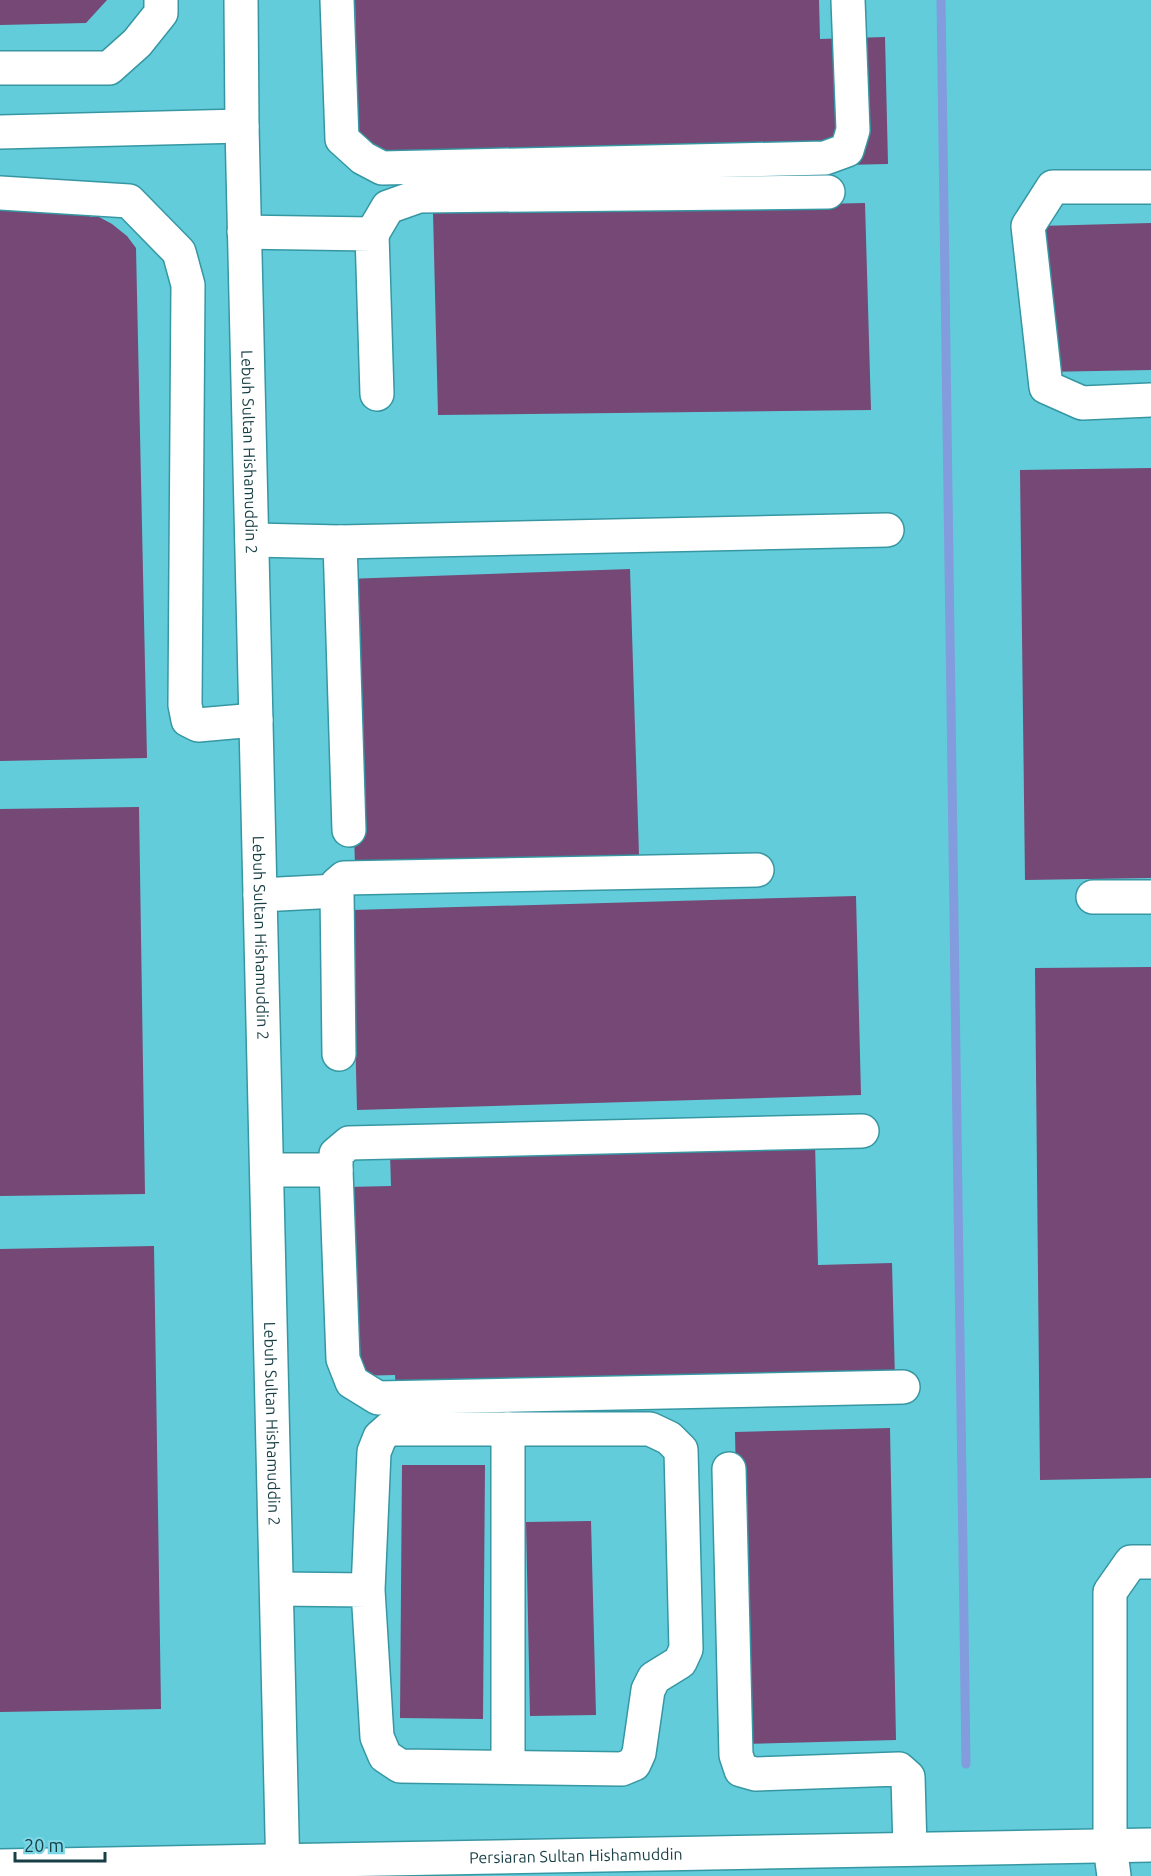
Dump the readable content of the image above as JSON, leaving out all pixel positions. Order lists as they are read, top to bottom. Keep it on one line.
{"streets":{"street":["Lebuh Sultan Hishamuddin 2","Persiaran Sultan Hishamuddin"]},"crossings":[["Lebuh Sultan Hishamuddin 2","Persiaran Sultan Hishamuddin"]],"scale_bar":"20 m"}
